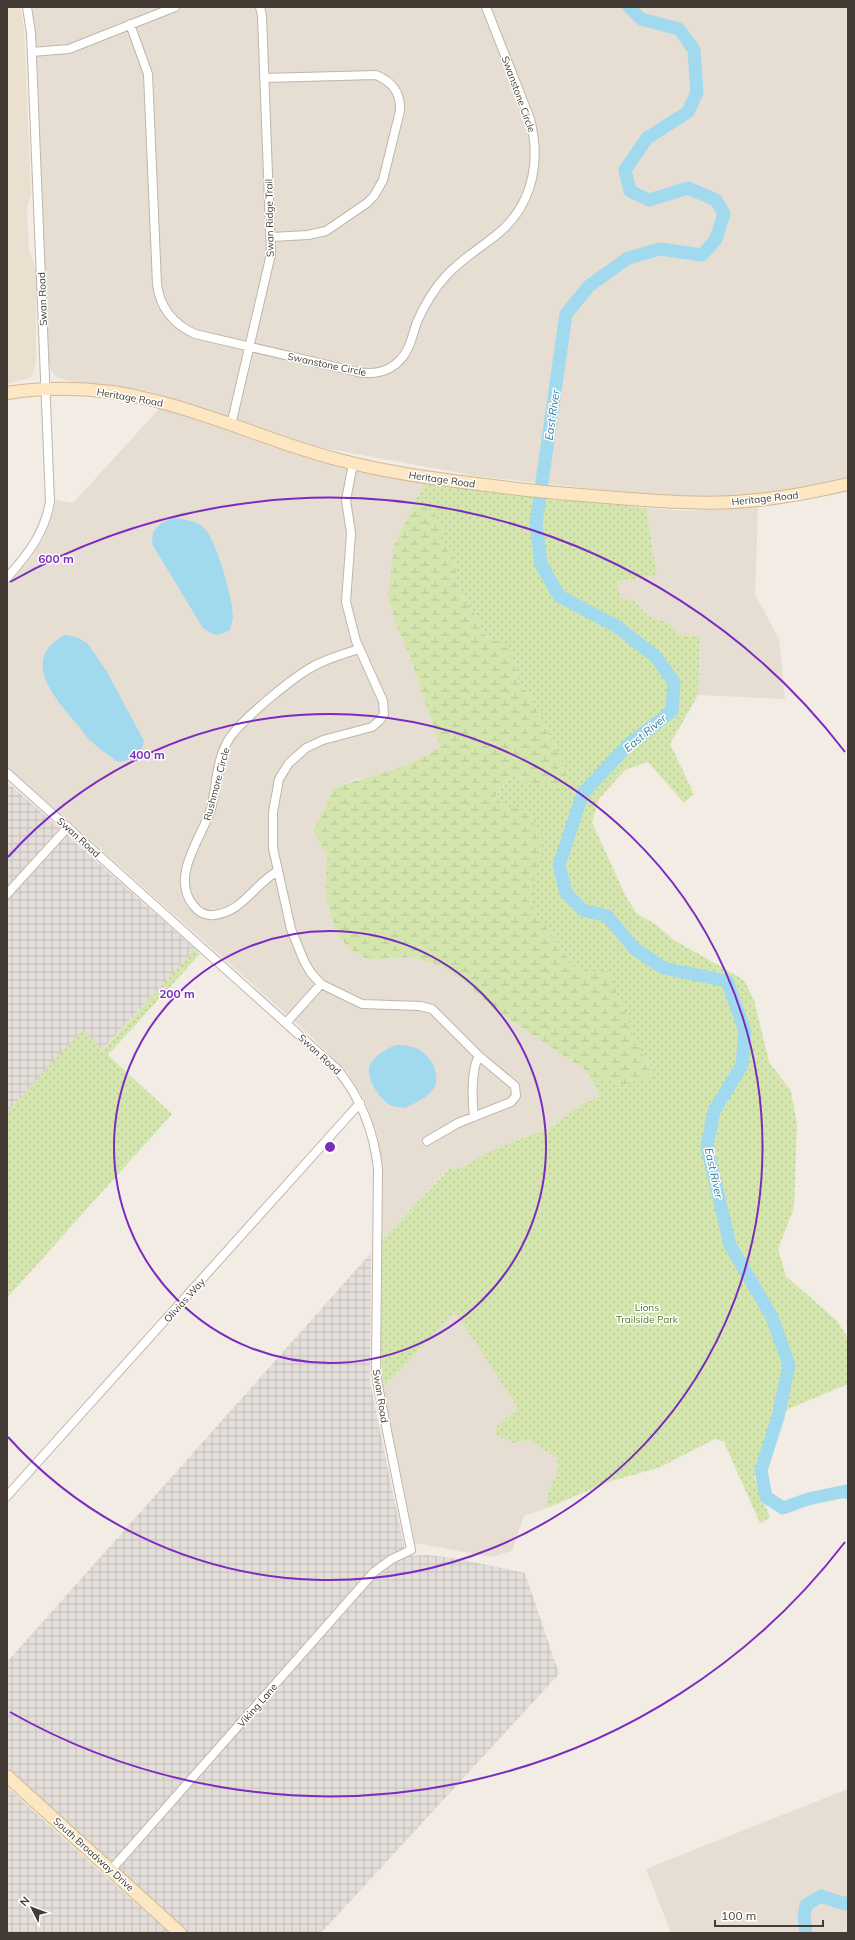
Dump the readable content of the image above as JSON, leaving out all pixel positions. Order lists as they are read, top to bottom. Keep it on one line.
{"streets":{"main road":["Heritage Road","South Broadway Drive"],"street":["Swanstone Circle","Swan Ridge Trail","Swan Road","Rushmore Circle","Olivias Way","Viking Lane"]},"crossings":[["Swanstone Circle","Swan Ridge Trail"],["Swan Ridge Trail","Heritage Road"],["Swan Road","Heritage Road"],["Swan Road","Olivias Way"],["Swan Road","Viking Lane"],["Viking Lane","South Broadway Drive"]],"water":["East River"],"parks":["Lions Trailside Park"],"scale_bar":"100 m","north":"top left","rings":["600 m","400 m","200 m"]}
